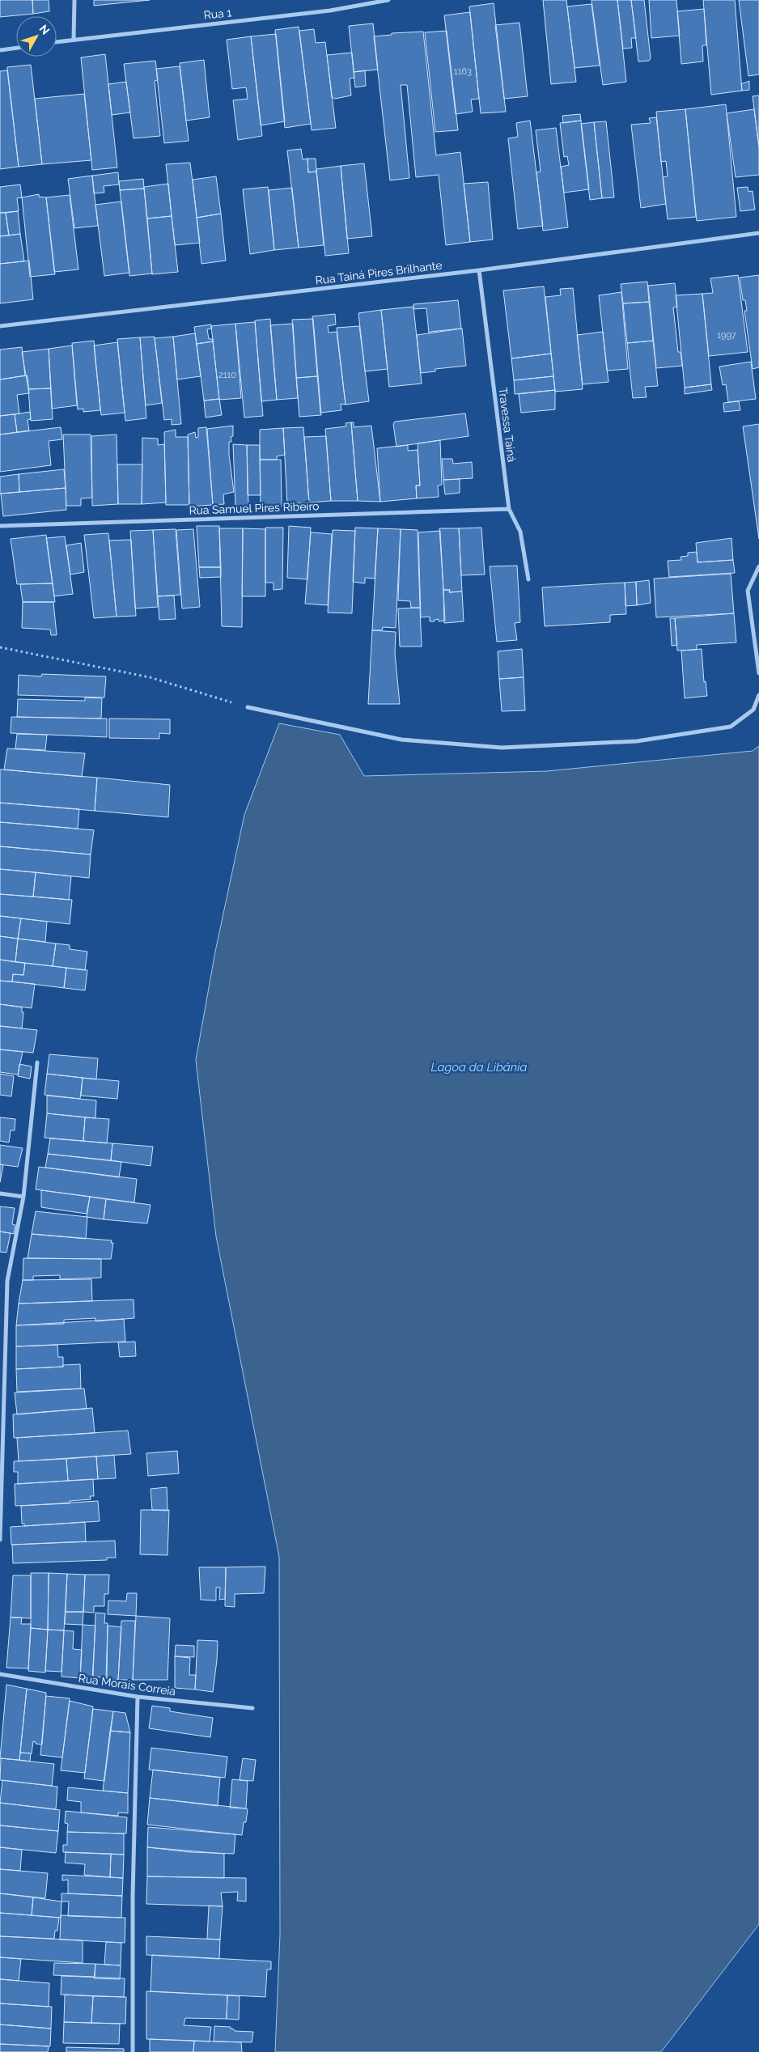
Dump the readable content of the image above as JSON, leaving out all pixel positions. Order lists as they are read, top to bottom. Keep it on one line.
{"streets":{"street":["Rua 1","Rua Tainá Pires Brilhante","Travessa Tainá","Rua Samuel Pires Ribeiro","Rua Morais Correia"]},"crossings":[["Rua Tainá Pires Brilhante","Travessa Tainá"],["Travessa Tainá","Rua Samuel Pires Ribeiro"]],"water":["Lagoa da Libânia"],"house_numbers":["1163","1997","2110"],"north":"top right"}
